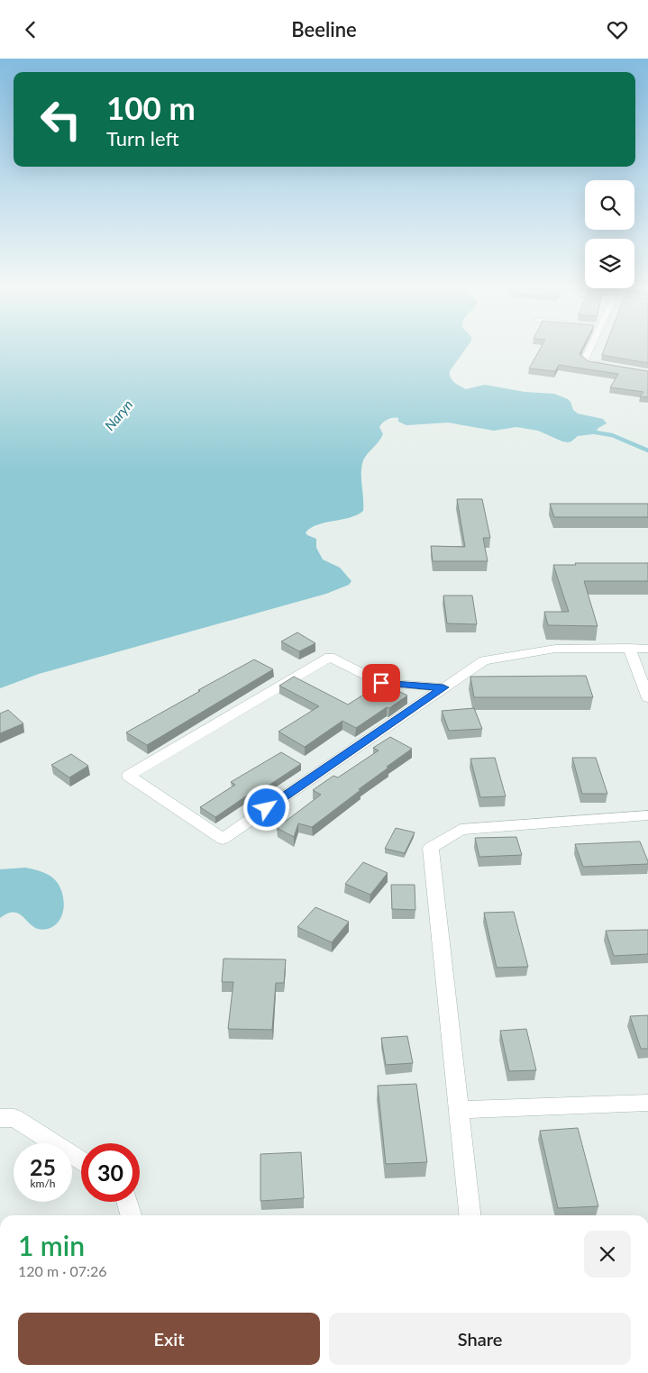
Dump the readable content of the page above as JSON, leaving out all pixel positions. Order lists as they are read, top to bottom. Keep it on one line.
{"water":["Naryn"],"page":{"header":"Beeline","turn":["100 m","Turn left"],"speed":"25 km/h","limit":"30","heading":["1 min","120 m · 07:26"],"buttons":["Exit","Share"]}}
